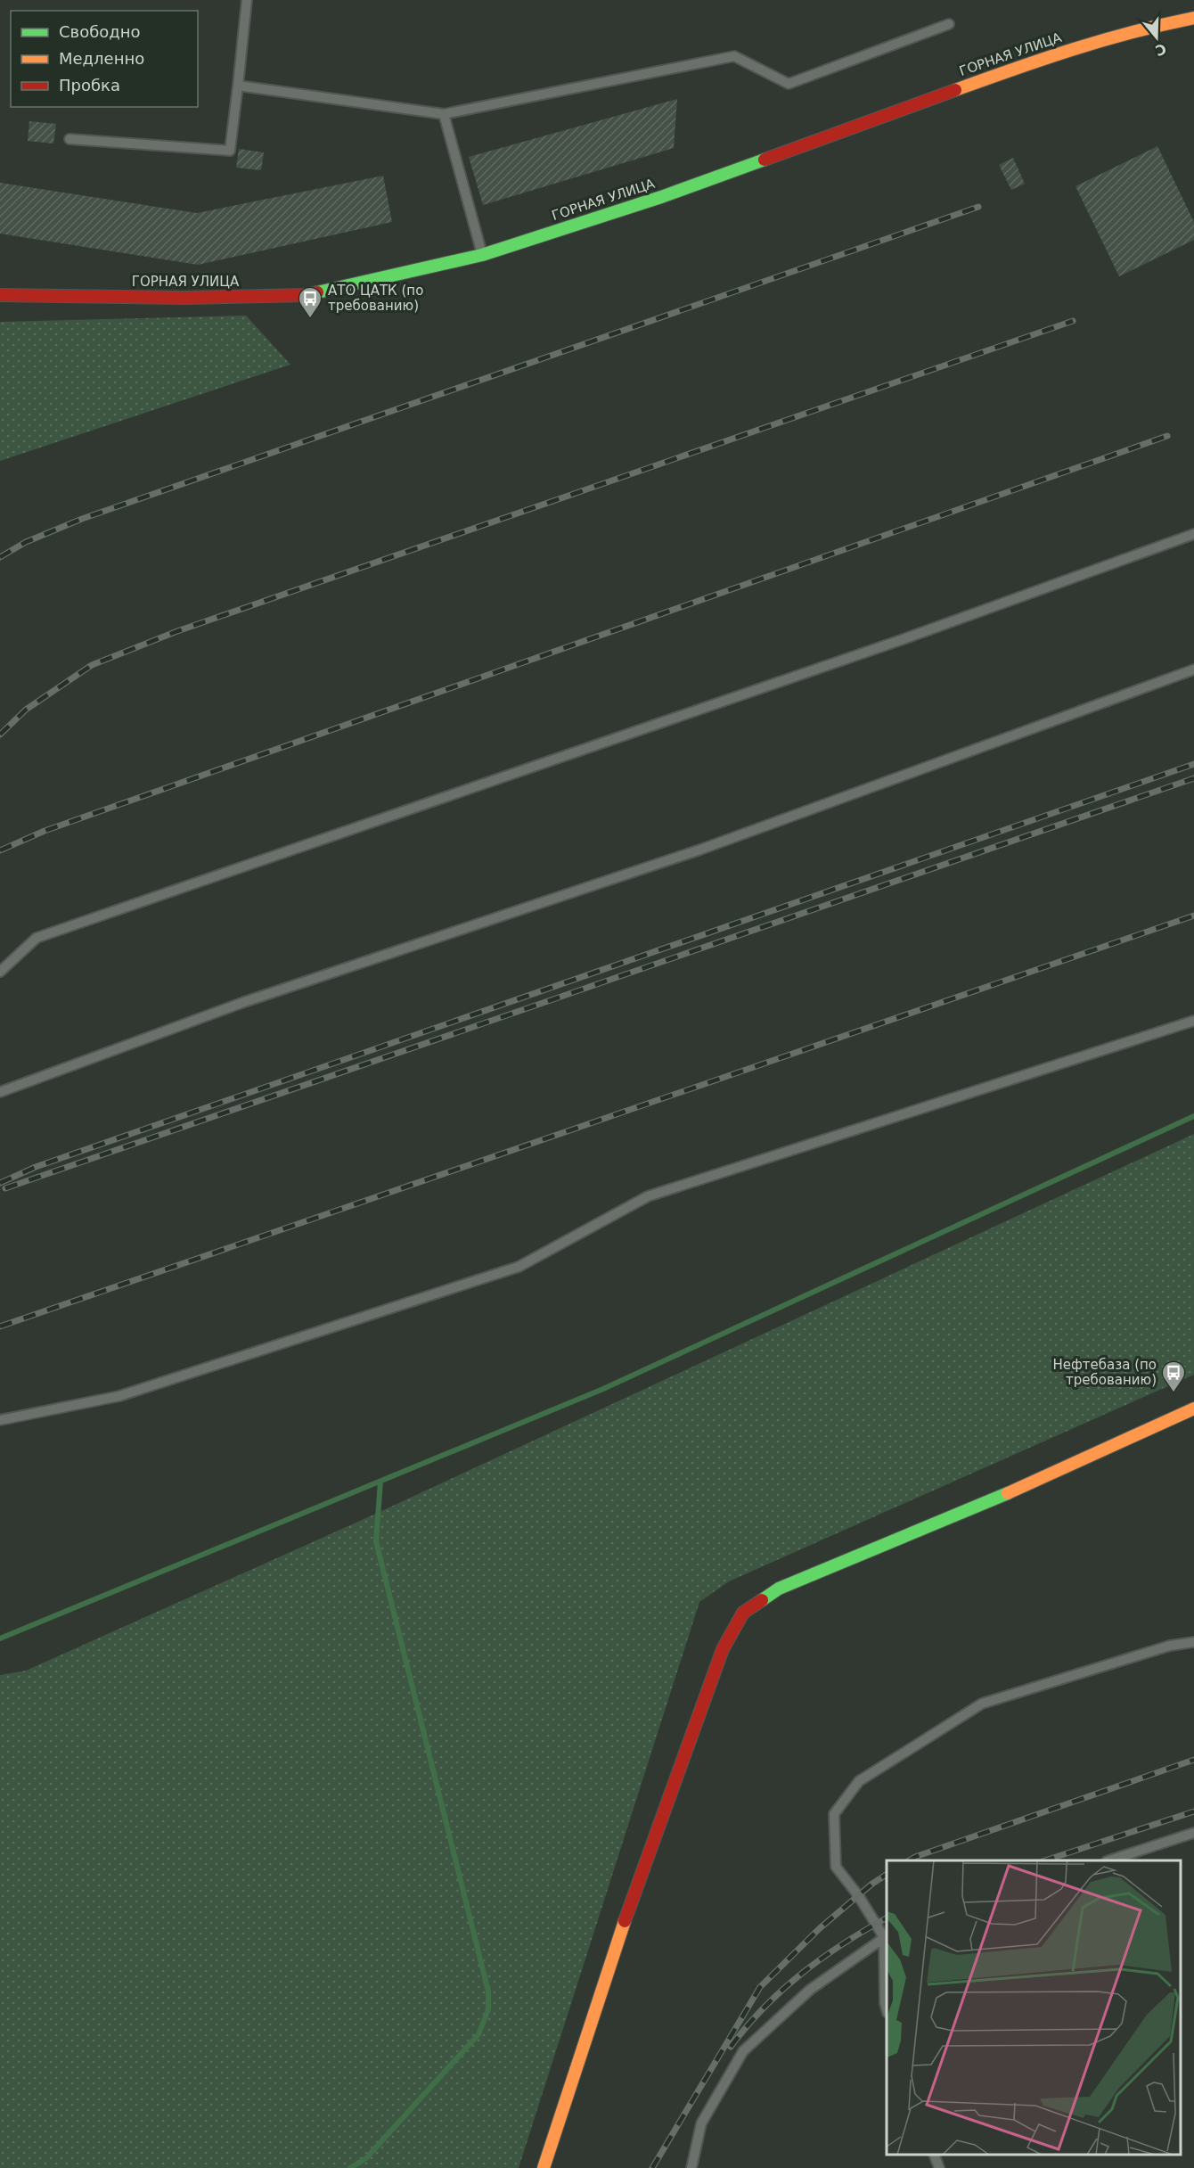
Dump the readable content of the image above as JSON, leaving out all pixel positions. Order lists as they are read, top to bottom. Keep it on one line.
{"streets":{"street":["ГОРНАЯ УЛИЦА"]},"places":{"bus stop":["АТО ЦАТК (по требованию)","Нефтебаза (по требованию)"]},"legend":["Свободно","Медленно","Пробка"],"north":"bottom"}
